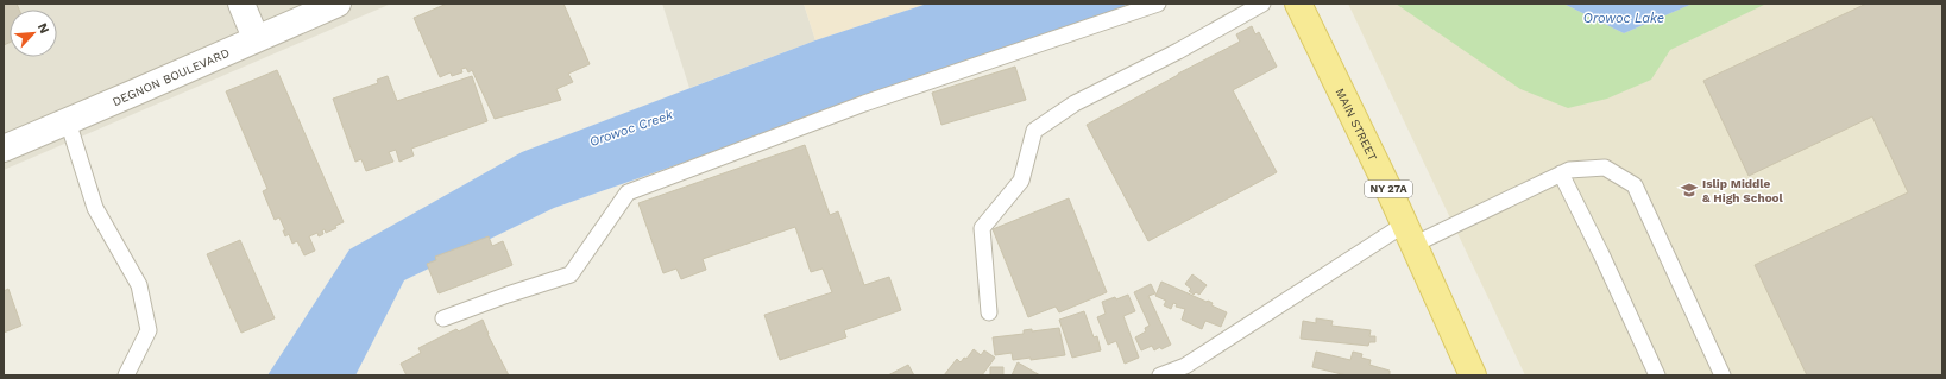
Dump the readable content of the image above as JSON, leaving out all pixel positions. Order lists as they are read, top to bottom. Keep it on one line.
{"streets":{"main road":["MAIN STREET","NY 27A"],"street":["DEGNON BOULEVARD"]},"water":["Orowoc Lake","Orowoc Creek"],"places":{"school or university":["Islip Middle & High School"]},"north":"top right"}
